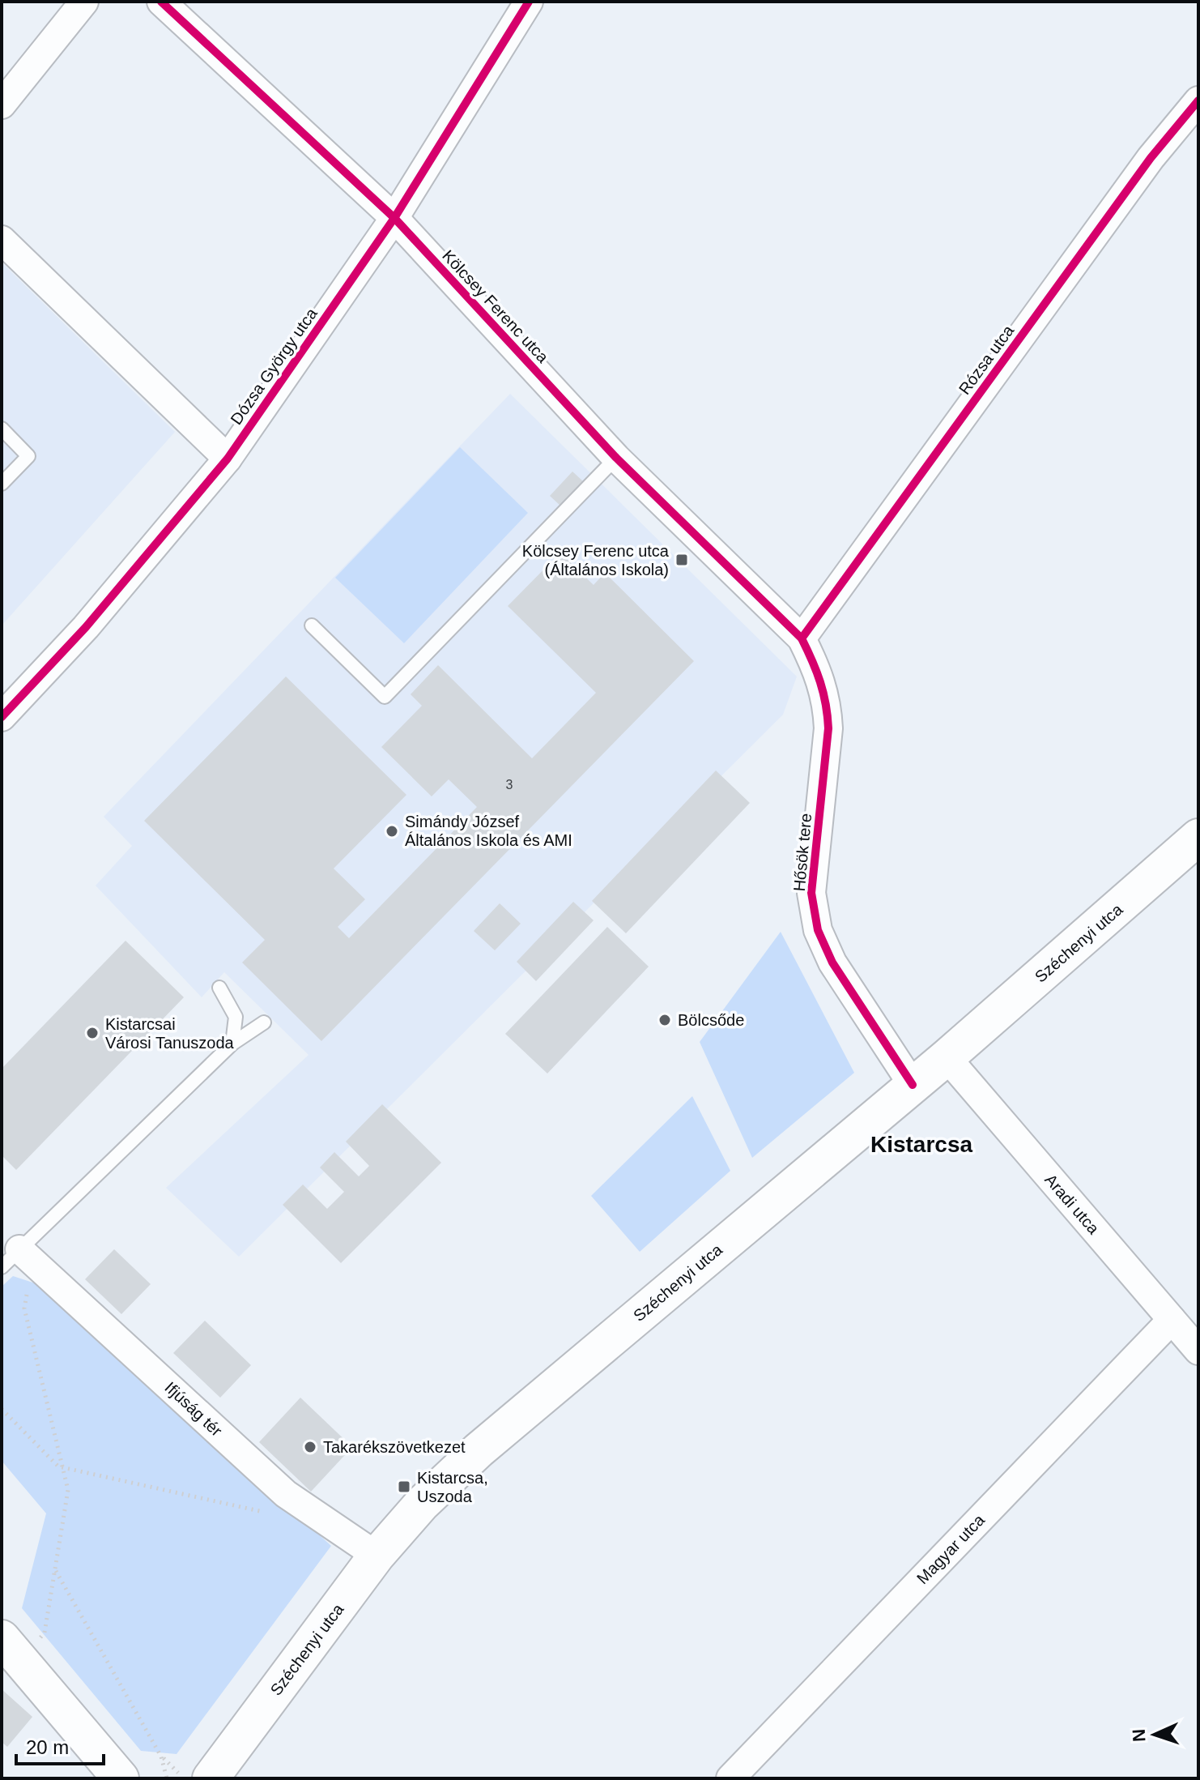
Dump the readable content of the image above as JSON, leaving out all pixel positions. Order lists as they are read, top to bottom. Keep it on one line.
{"streets":{"main road":["Széchenyi utca"],"street":["Kölcsey Ferenc utca","Rózsa utca","Dózsa György utca","Hősök tere","Aradi utca","Ifjúság tér","Magyar utca"]},"crossings":[["Kölcsey Ferenc utca","Rózsa utca"],["Kölcsey Ferenc utca","Dózsa György utca"],["Kölcsey Ferenc utca","Hősök tere"],["Rózsa utca","Hősök tere"],["Hősök tere","Széchenyi utca"],["Széchenyi utca","Aradi utca"],["Széchenyi utca","Ifjúság tér"],["Aradi utca","Magyar utca"]],"districts":["Kistarcsa"],"places":{"transit":["Kölcsey Ferenc utca (Általános Iskola)","Kistarcsa, Uszoda"],"other":["Simándy József Általános Iskola és AMI","Bölcsőde","Kistarcsai Városi Tanuszoda","Takarékszövetkezet"]},"house_numbers":["3"],"scale_bar":"20 m","north":"left"}
